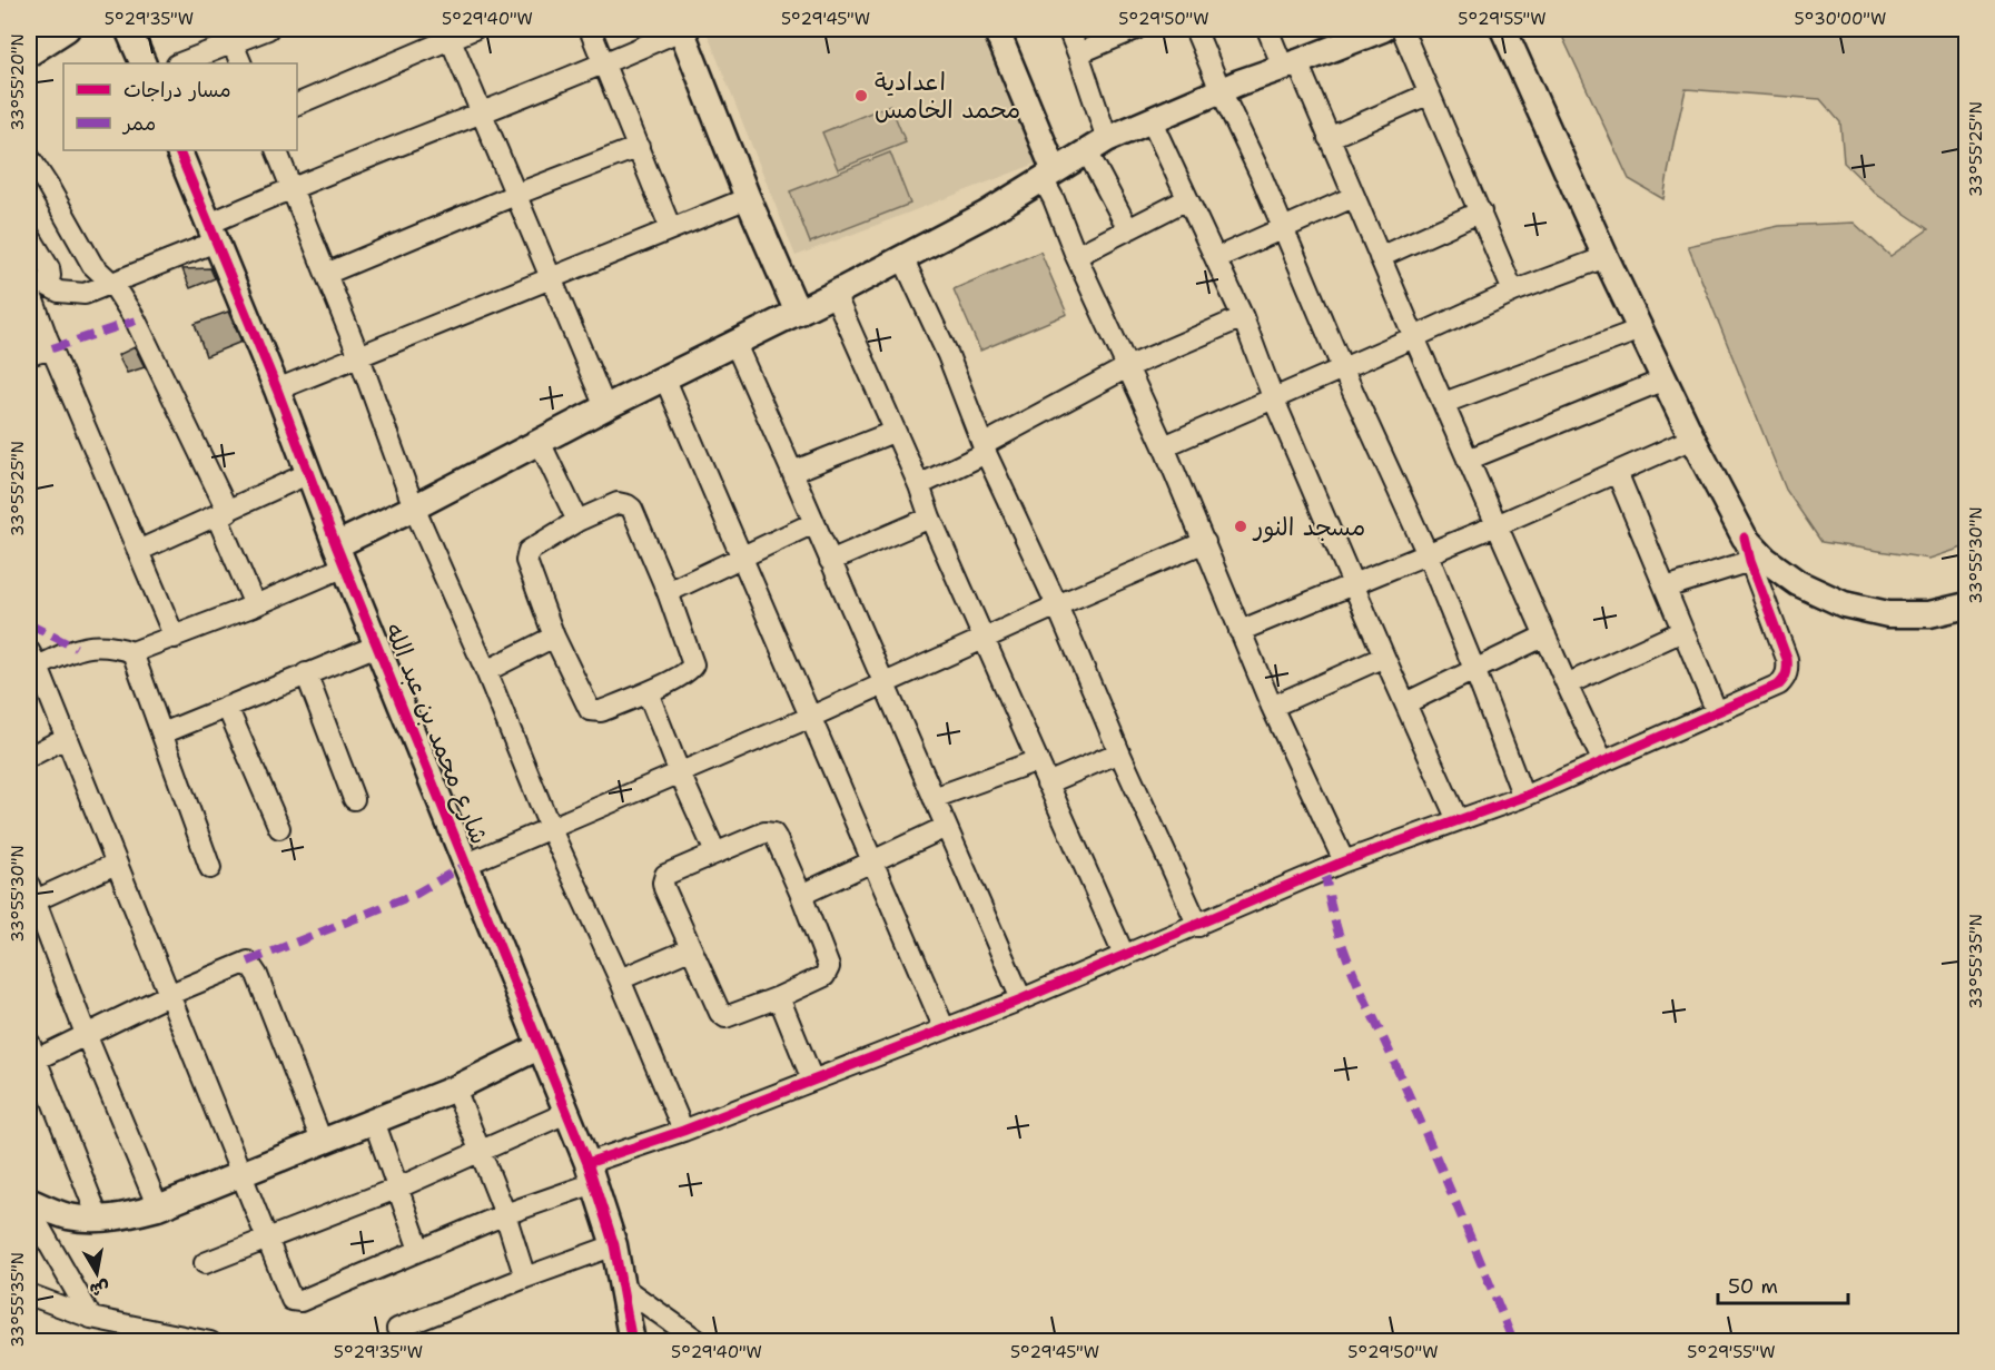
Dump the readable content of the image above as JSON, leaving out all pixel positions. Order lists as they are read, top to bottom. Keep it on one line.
{"streets":{"street":["شارع محمد بن عبد الله"]},"places":["اعدادية محمد الخامس","مسجد النور"],"legend":["مسار دراجات","ممر"],"scale_bar":"50 m","north":"bottom","coordinates":["5°29'35\"W","5°29'40\"W","5°29'45\"W","5°29'50\"W","5°29'55\"W","5°30'00\"W","33°55'20\"N","33°55'25\"N","33°55'30\"N","33°55'35\"N"]}
